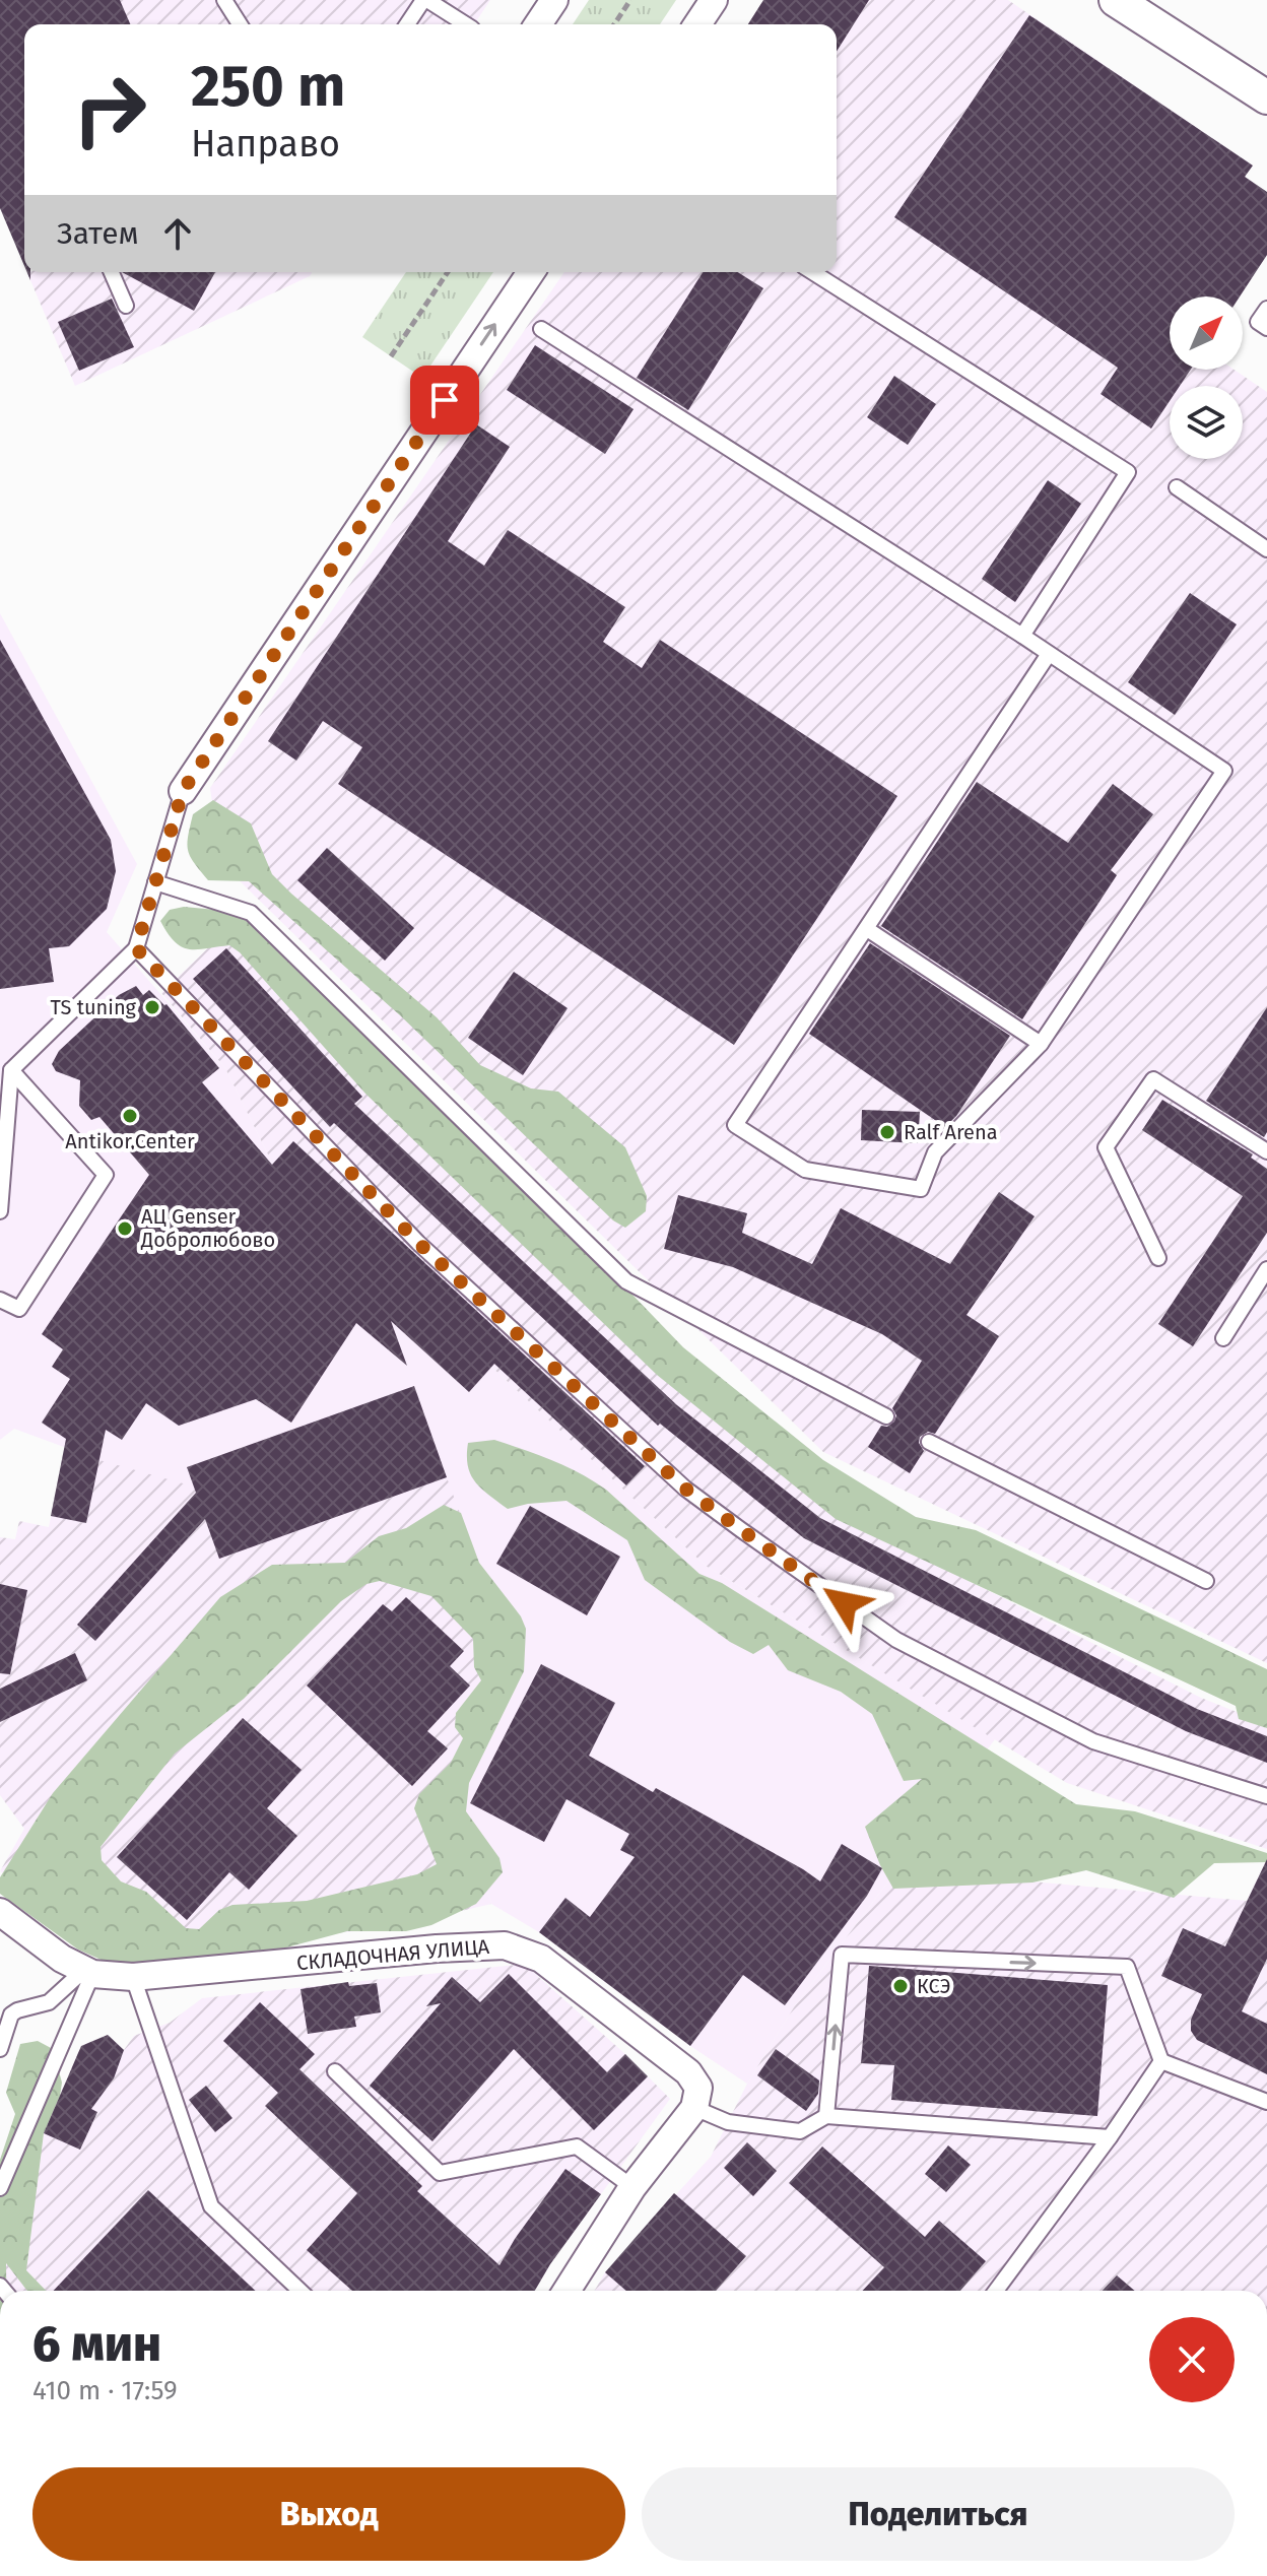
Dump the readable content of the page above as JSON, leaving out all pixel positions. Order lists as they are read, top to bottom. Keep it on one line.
{"streets":{"street":["СКЛАДОЧНАЯ УЛИЦА"]},"places":["TS tuning","Antikor.Center","Ralf Arena","АЦ Genser Добролюбово","КСЭ"],"north":"top right","page":{"turn":["250 m","Направо"],"then":"Затем","heading":["6 мин","410 m · 17:59"],"buttons":["Выход","Поделиться"]}}
